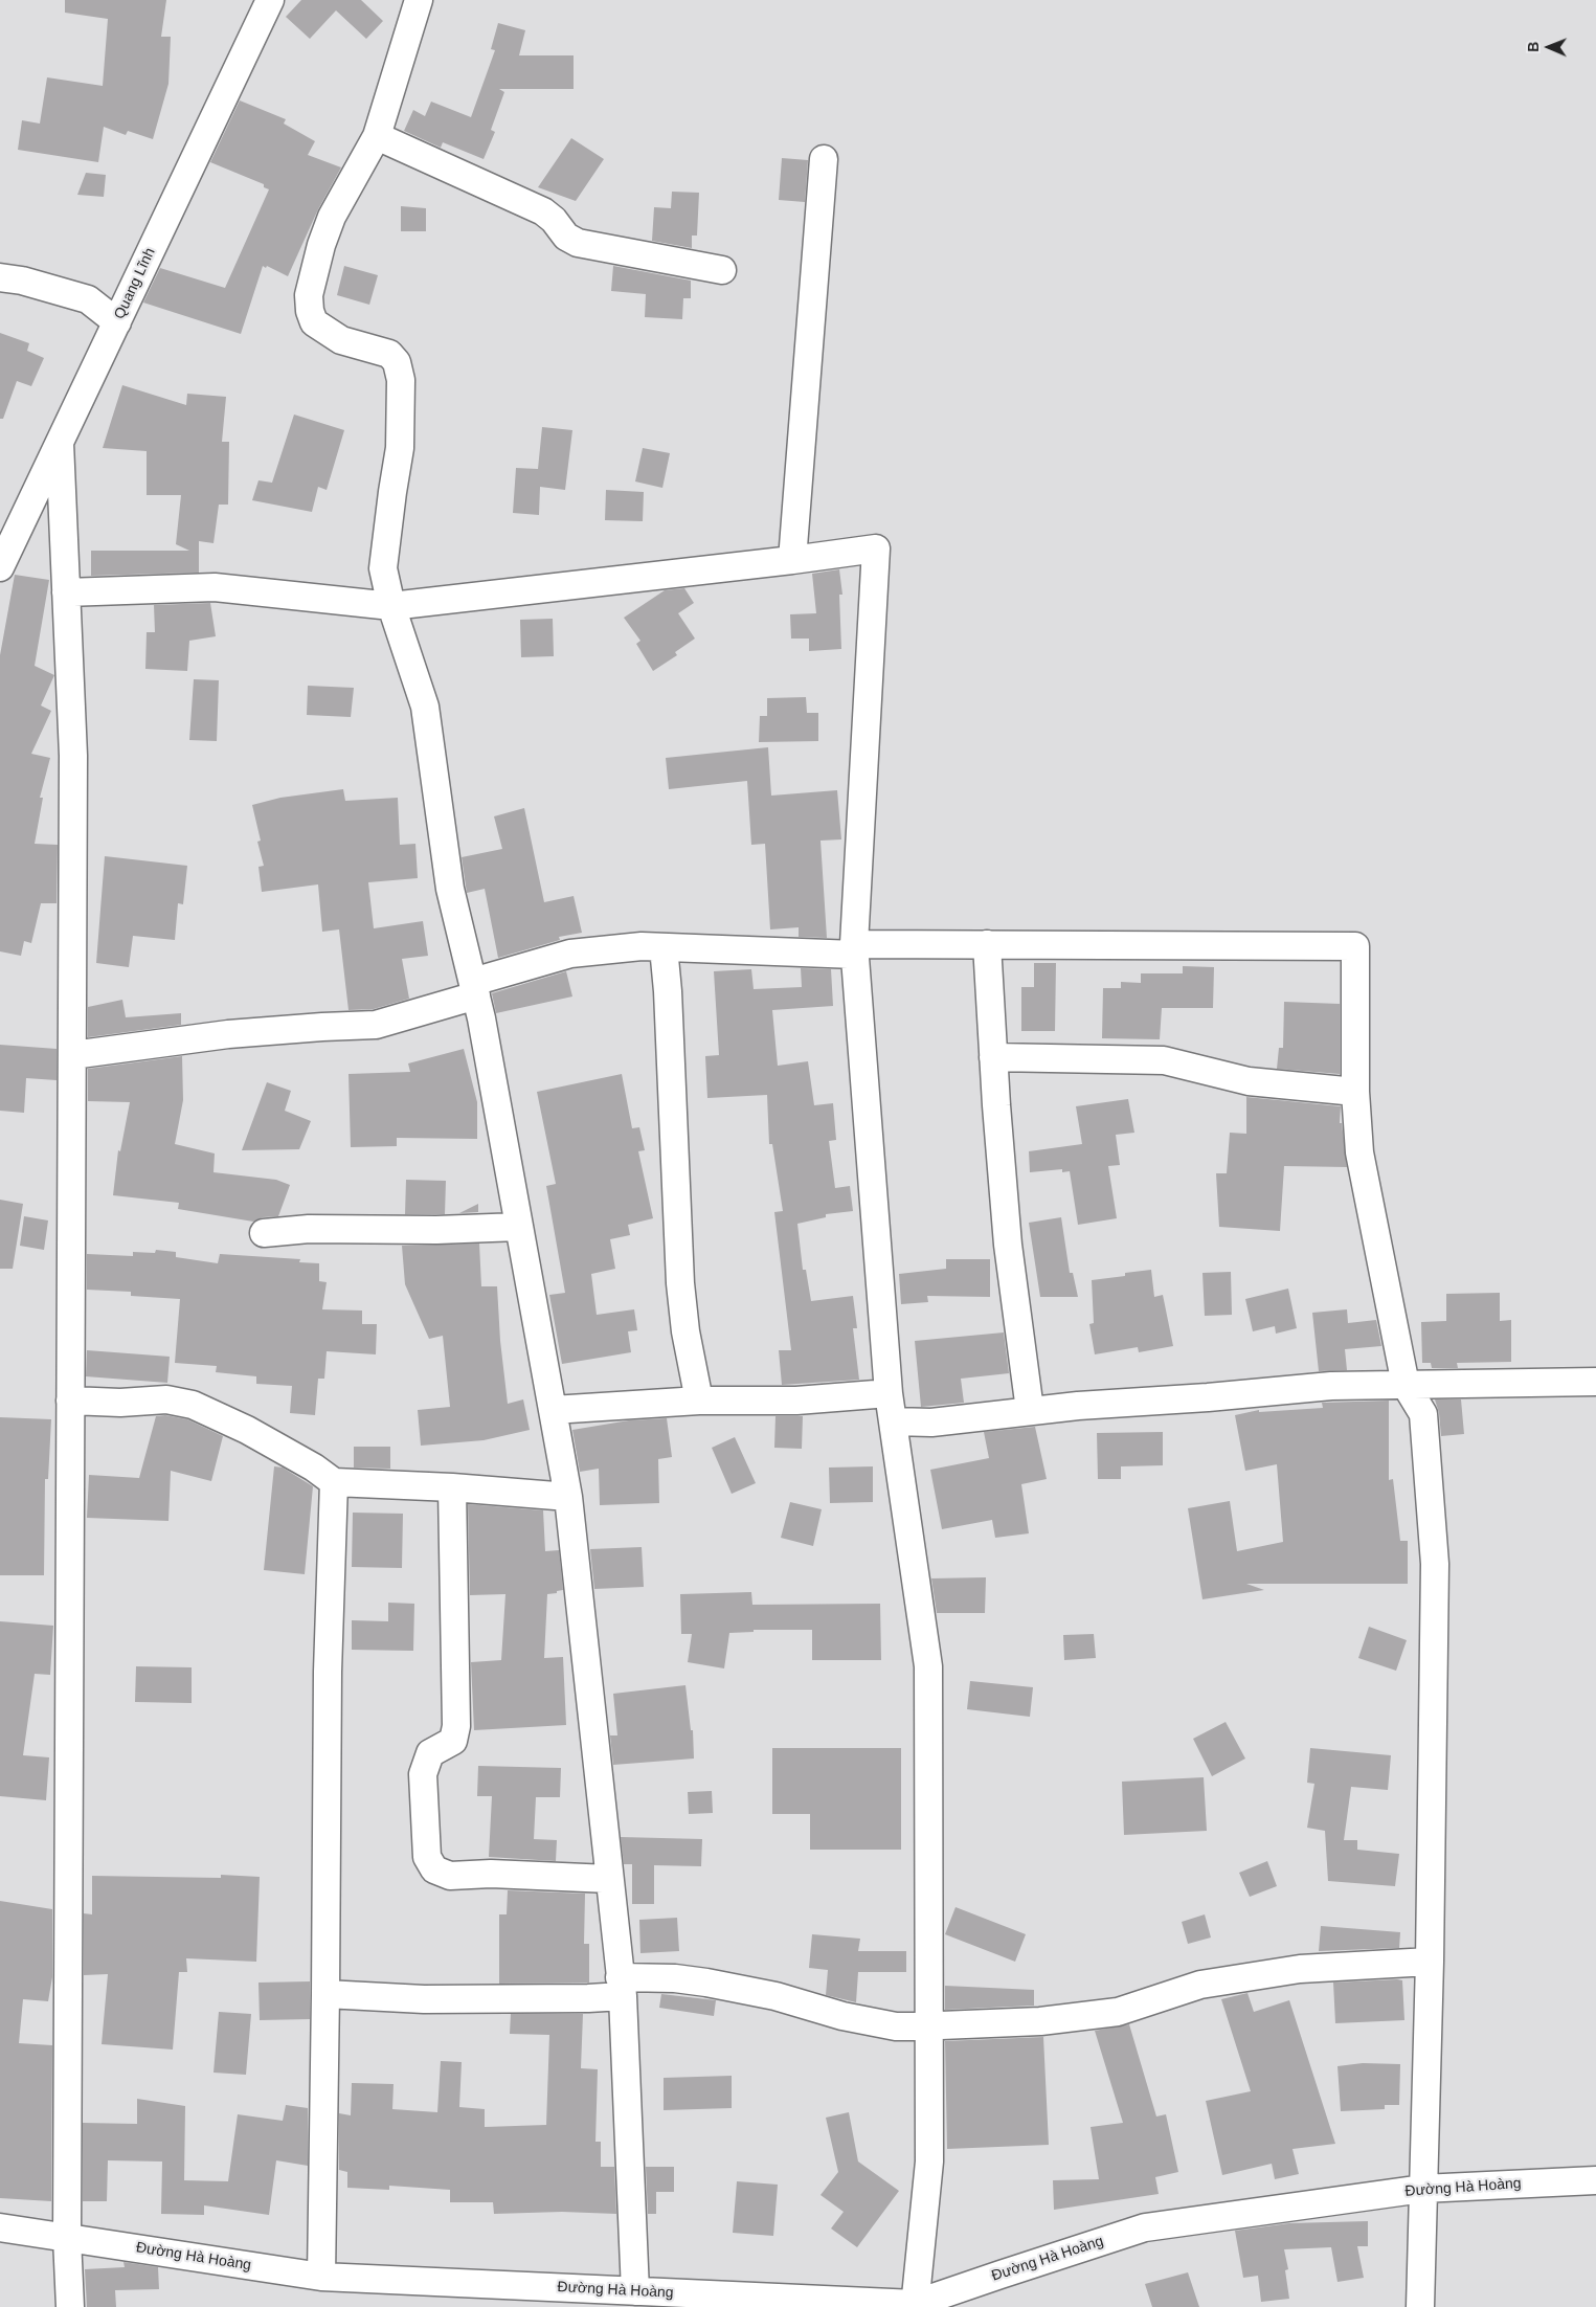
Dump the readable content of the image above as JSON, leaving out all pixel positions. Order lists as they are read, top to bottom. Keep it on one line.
{"streets":{"street":["Quang Lĩnh","Đường Hà Hoàng"]},"north":"left"}
